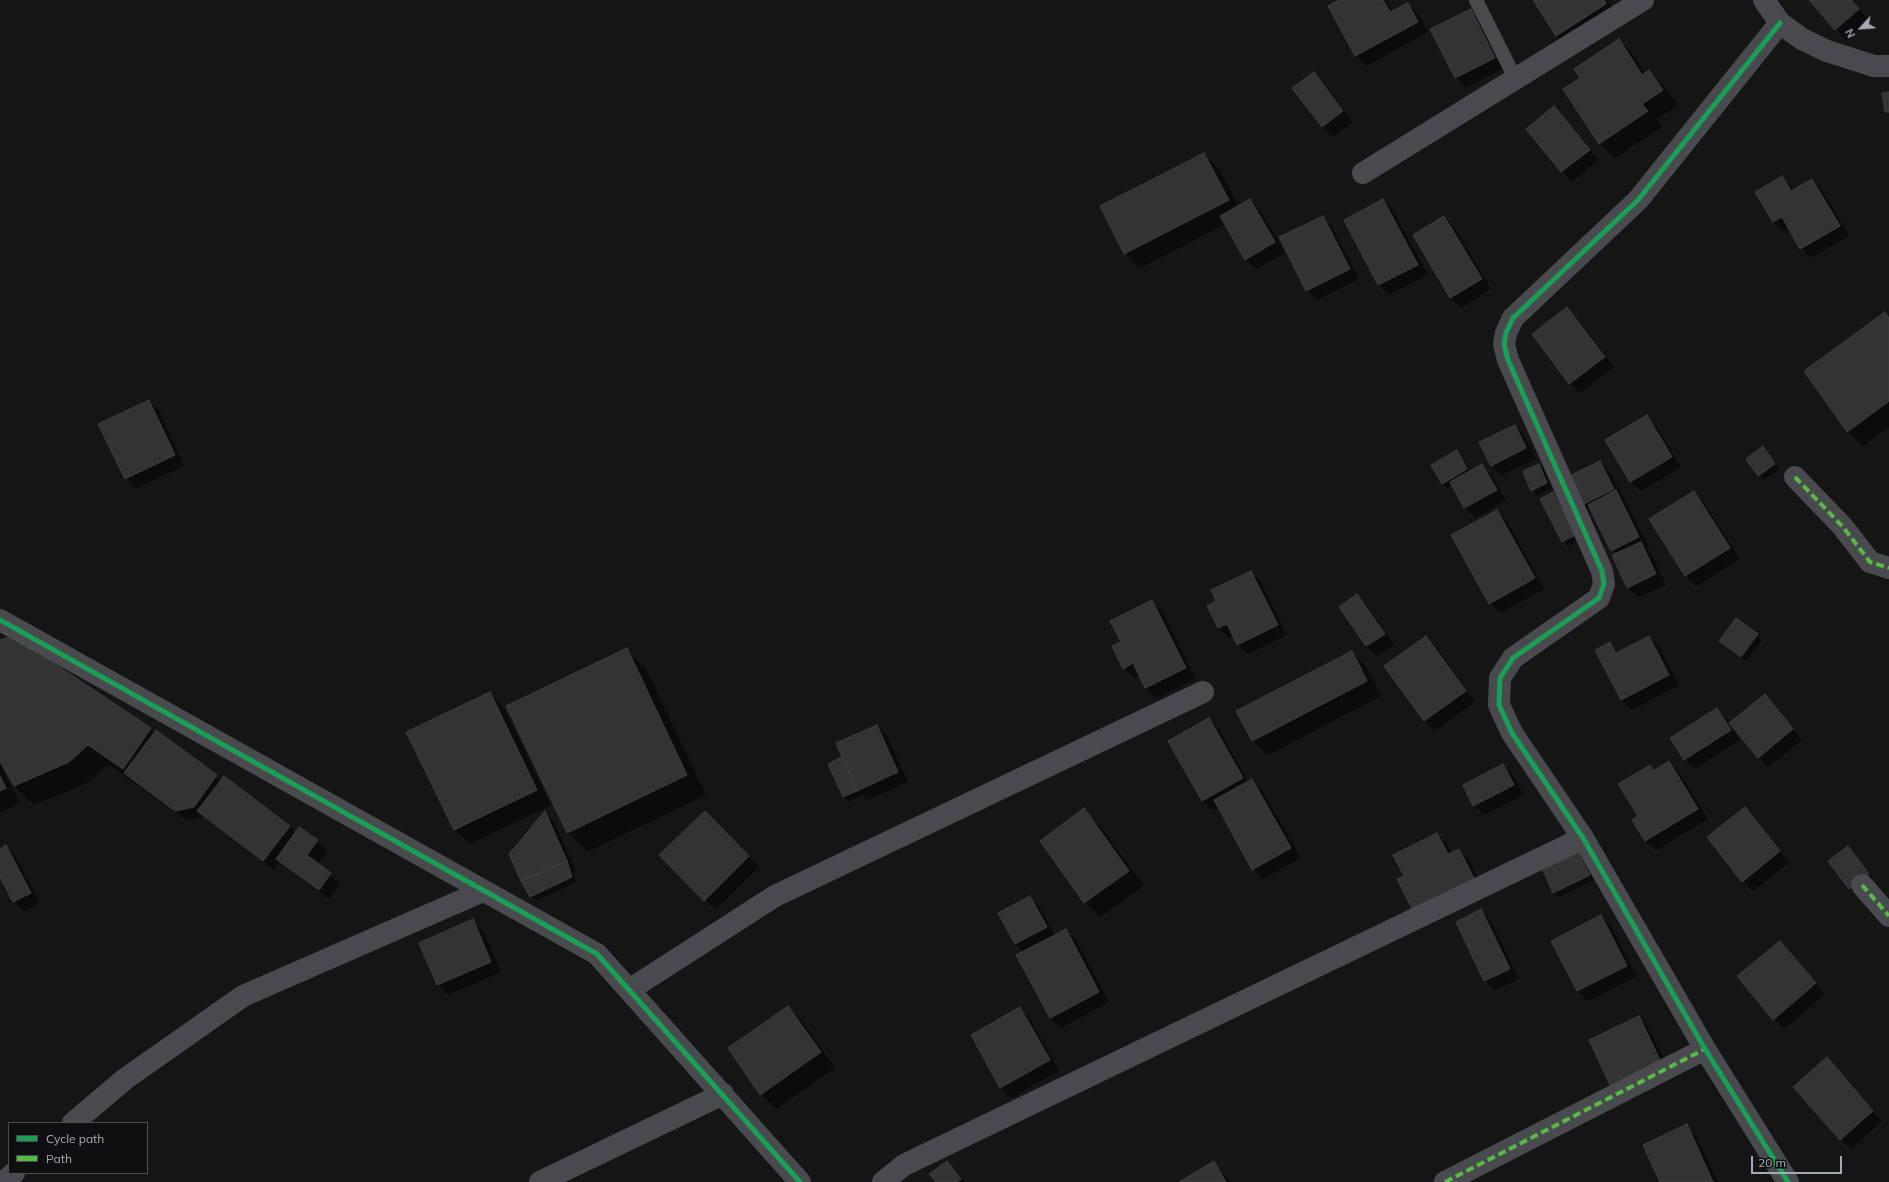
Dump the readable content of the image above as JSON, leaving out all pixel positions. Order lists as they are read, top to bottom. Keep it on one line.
{"legend":["Cycle path","Path"],"scale_bar":"20 m","north":"bottom left"}
